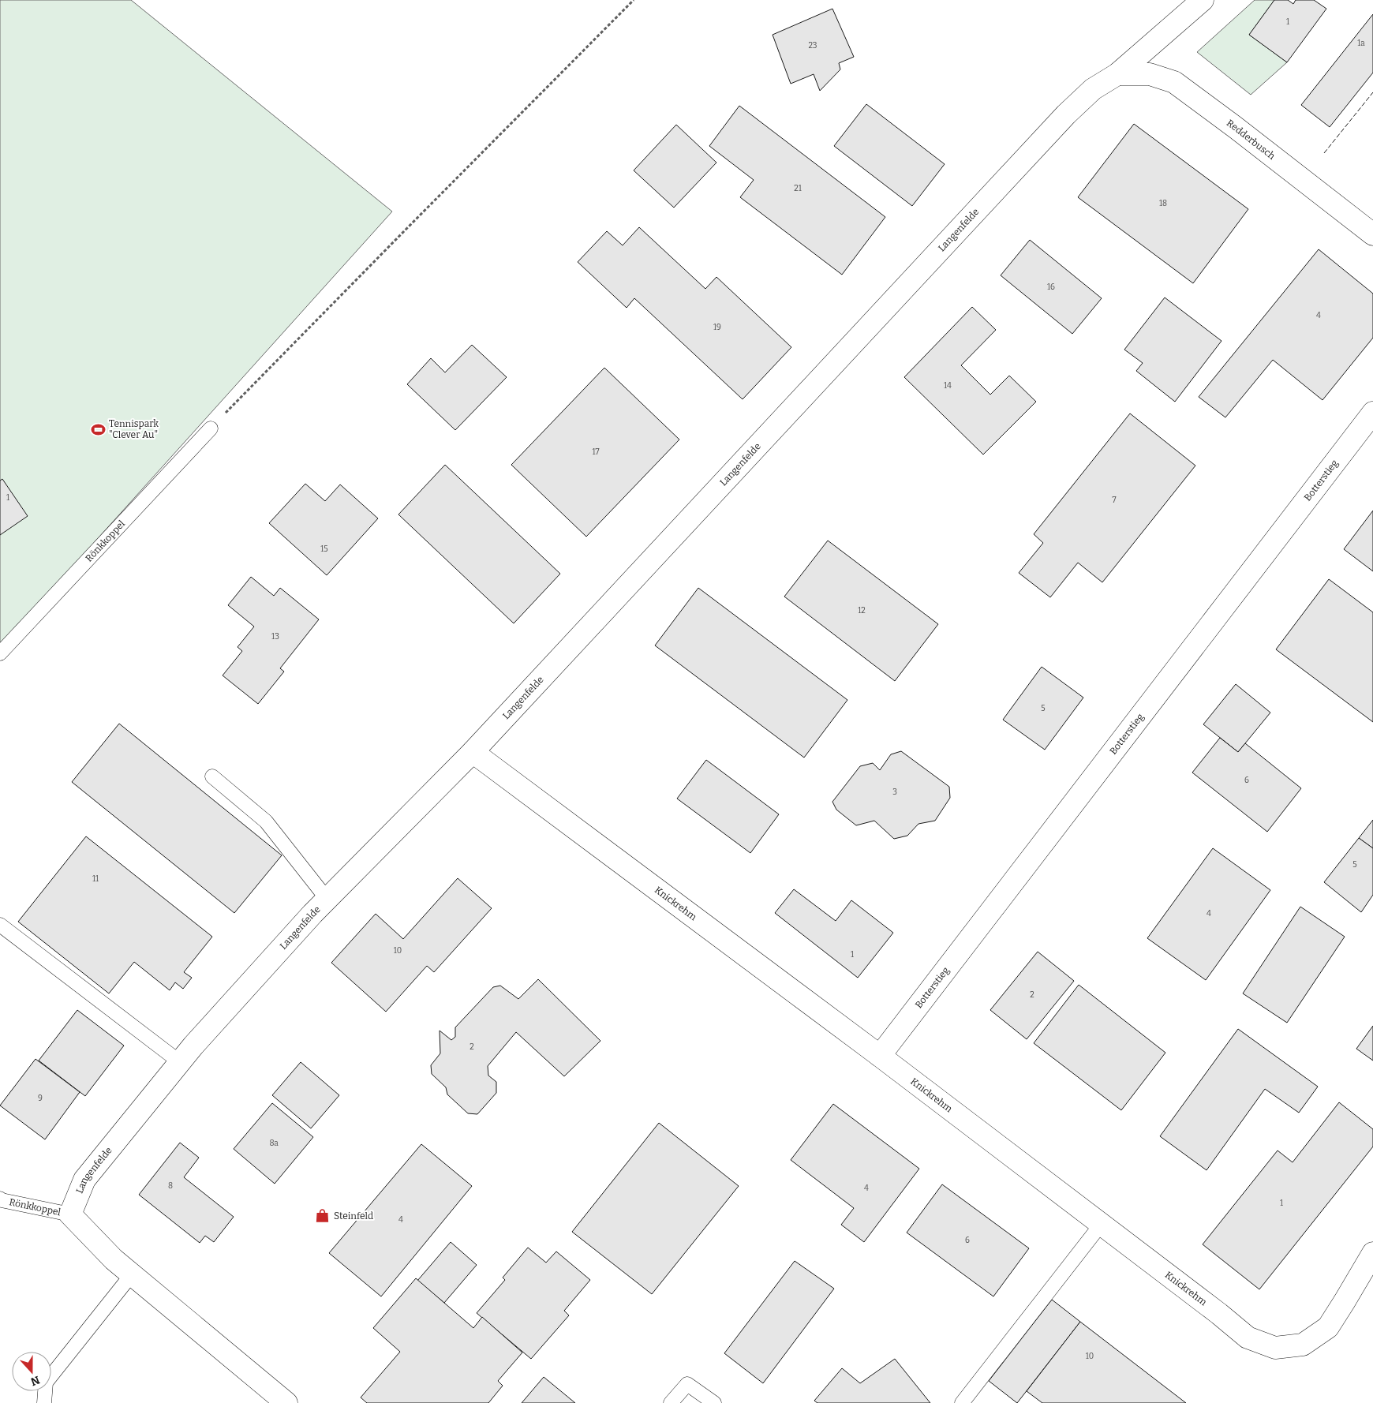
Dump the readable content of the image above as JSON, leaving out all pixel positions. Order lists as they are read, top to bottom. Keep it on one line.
{"streets":{"street":["Redderbusch","Langenfelde","Botterstieg","Knickrehm"],"lane":["Rönkkoppel"]},"crossings":[["Redderbusch","Langenfelde"],["Langenfelde","Rönkkoppel"],["Langenfelde","Knickrehm"],["Botterstieg","Knickrehm"]],"places":{"sports":["Tennispark \"Clever Au\""],"shop":["Steinfeld"]},"house_numbers":["1","1a","23","21","18","16","4","19","14","17","1","7","15","12","13","5","6","3","5","11","4","10","1","2","2","9","8a","8","4","1","4","6","10"],"north":"bottom"}
